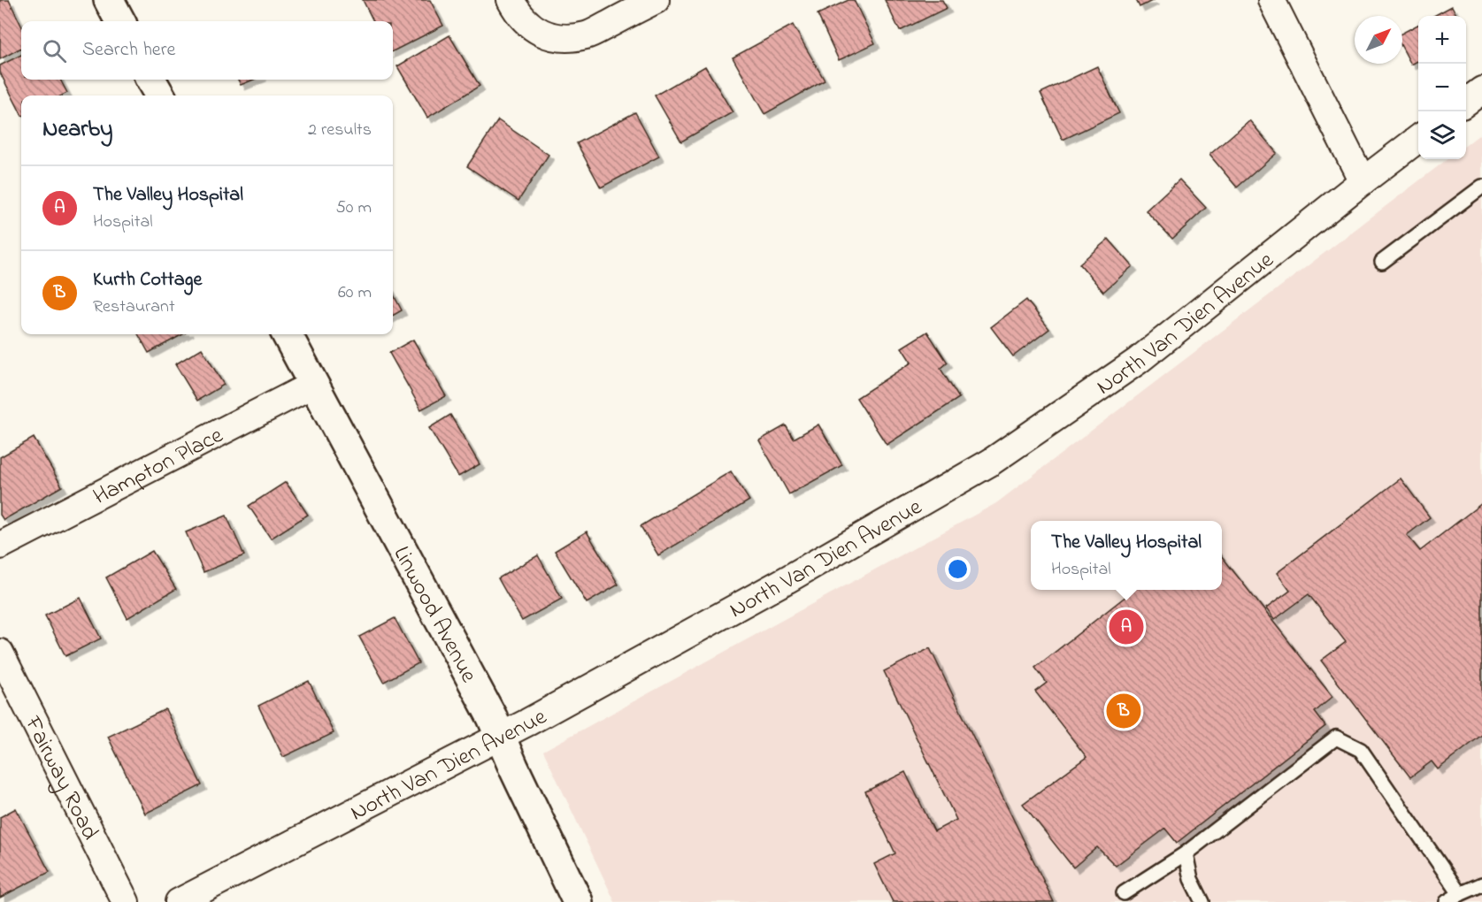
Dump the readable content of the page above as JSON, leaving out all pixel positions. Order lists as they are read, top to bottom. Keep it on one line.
{"streets":{"main road":["Linwood Avenue"],"street":["North Van Dien Avenue","Hampton Place","Fairway Road"]},"crossings":[["North Van Dien Avenue","Linwood Avenue"],["Hampton Place","Linwood Avenue"]],"north":"top right","page":{"map_buttons":["+","−"],"search":"Search here","heading":["Nearby","2 results"],"list":[{"mark":"A","name":"The Valley Hospital","note":"Hospital","value":"50 m"},{"mark":"B","name":"Kurth Cottage","note":"Restaurant","value":"60 m"}],"popup":["The Valley Hospital","Hospital"],"pins":["A","B"]}}
